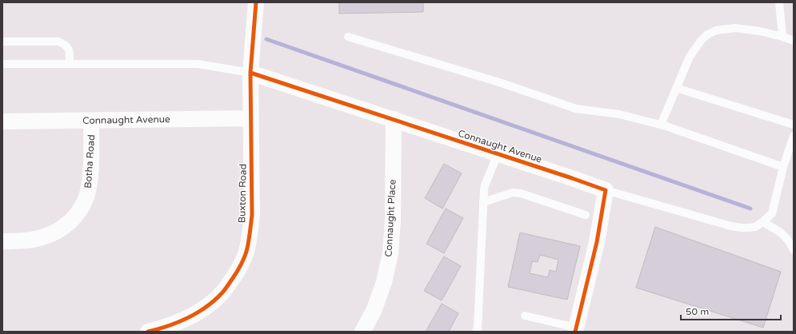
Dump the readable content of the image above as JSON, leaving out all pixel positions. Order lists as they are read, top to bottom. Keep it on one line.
{"streets":{"street":["Connaught Avenue","Botha Road","Buxton Road","Connaught Place"]},"crossings":[["Connaught Avenue","Botha Road"],["Connaught Avenue","Buxton Road"],["Connaught Avenue","Connaught Place"]],"scale_bar":"50 m"}
